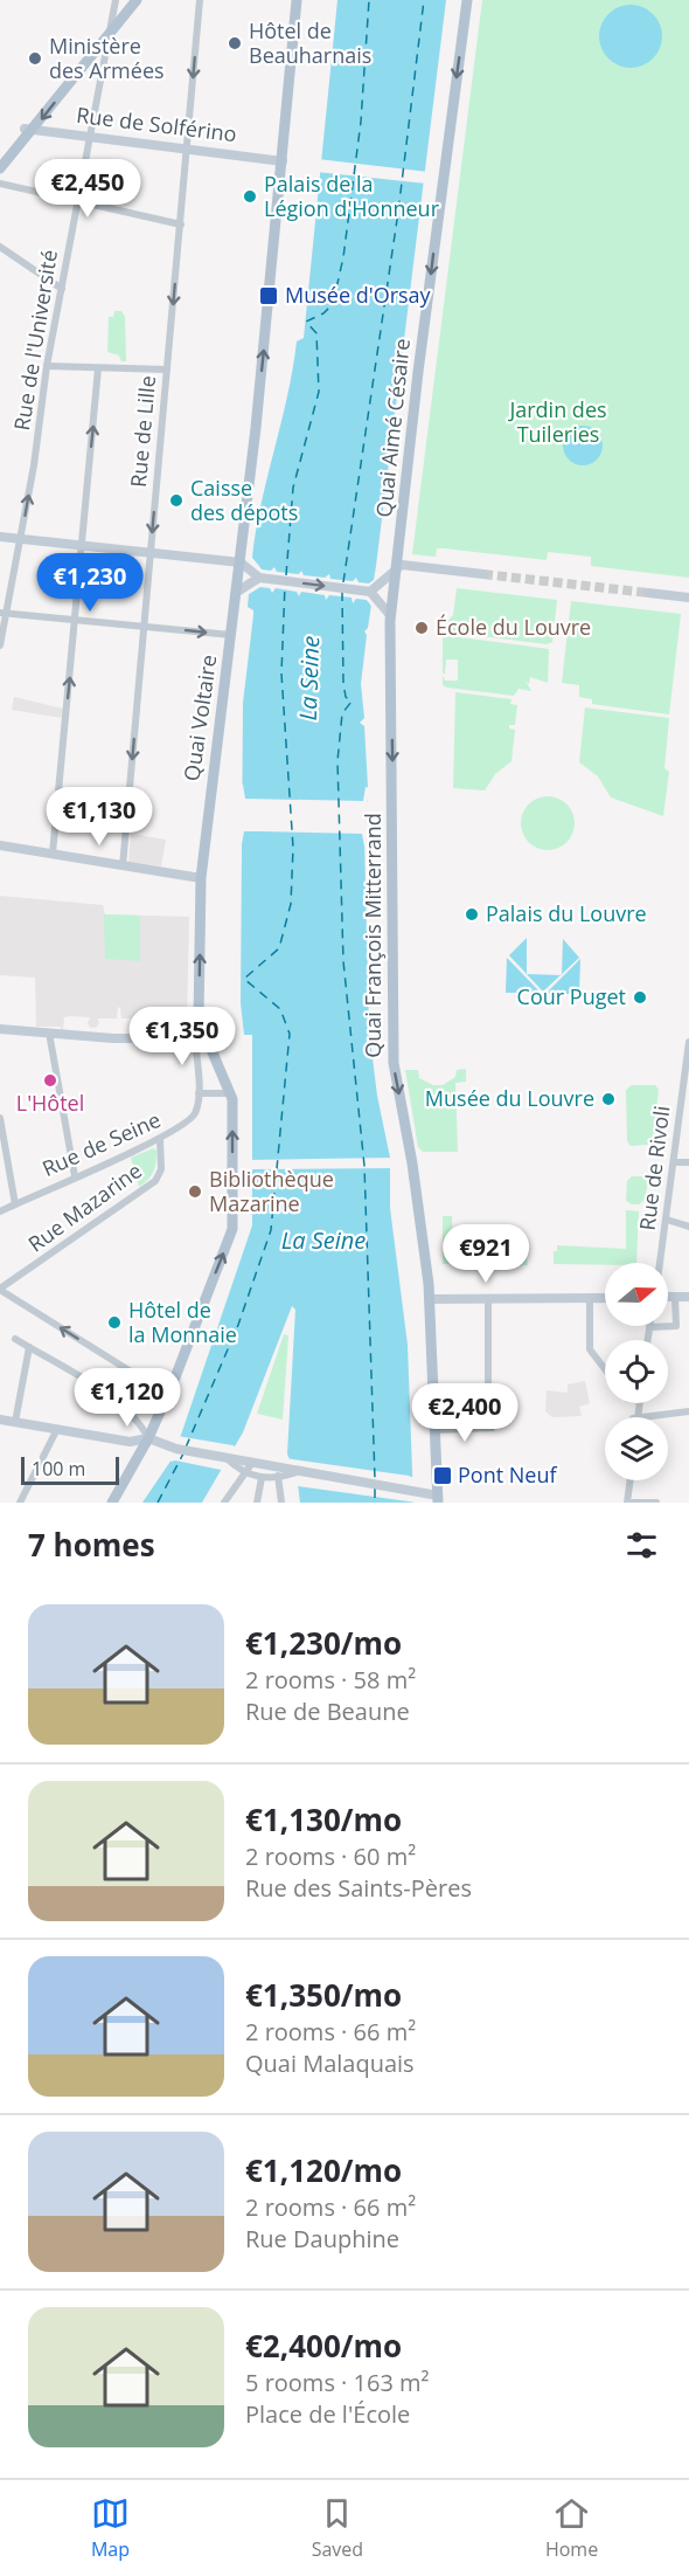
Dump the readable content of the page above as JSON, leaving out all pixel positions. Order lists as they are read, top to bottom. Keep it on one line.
{"streets":{"main road":["Quai Aimé Césaire","Quai Voltaire","Quai François Mitterrand"],"street":["Rue de Solférino","Rue de l'Université","Rue de Lille","Rue de Seine","Rue de Rivoli","Rue Mazarine"]},"crossings":[["Rue de Solférino","Rue de l'Université"],["Rue de Solférino","Rue de Lille"],["Rue de Solférino","Quai Voltaire"],["Quai Aimé Césaire","Quai François Mitterrand"],["Rue de Seine","Rue Mazarine"]],"one_way":["Quai Aimé Césaire","Rue de Lille","Quai Voltaire","Quai François Mitterrand"],"water":["La Seine"],"parks":["Jardin des Tuileries"],"places":{"other":["Hôtel de Beauharnais","Ministère des Armées","Palais de la Légion d'Honneur","Caisse des dépots","École du Louvre","Palais du Louvre","Cour Puget","L'Hôtel","Musée du Louvre","Bibliothèque Mazarine","Hôtel de la Monnaie"],"transit":["Musée d'Orsay","Pont Neuf"]},"scale_bar":"100 m","north":"right","page":{"price":["€2,450","€1,230","€1,130","€1,350","€921","€1,120","€2,400"],"scale":"100 m","heading":"7 homes","list":[{"name":"€1,230/mo","note":"2 rooms · 58 m² · Rue de Beaune"},{"name":"€1,130/mo","note":"2 rooms · 60 m² · Rue des Saints-Pères"},{"name":"€1,350/mo","note":"2 rooms · 66 m² · Quai Malaquais"},{"name":"€1,120/mo","note":"2 rooms · 66 m² · Rue Dauphine"},{"name":"€2,400/mo","note":"5 rooms · 163 m² · Place de l'École"}],"tabs":["Map","Saved","Home"]}}
